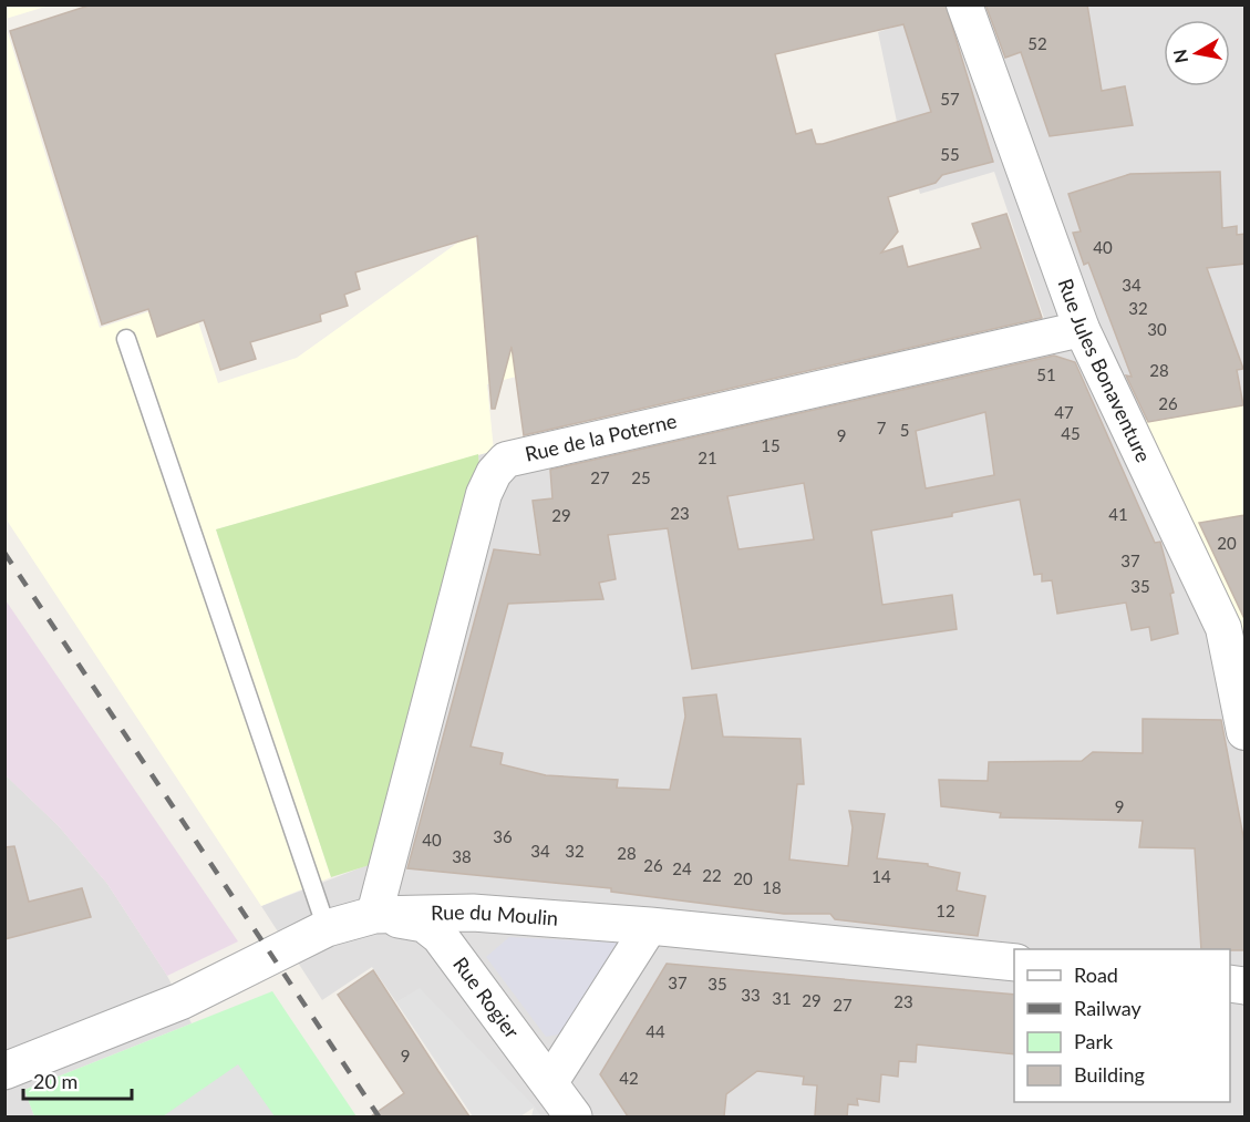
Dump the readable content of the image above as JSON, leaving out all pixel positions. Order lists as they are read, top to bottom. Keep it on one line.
{"streets":{"street":["Rue Jules Bonaventure","Rue de la Poterne","Rue du Moulin","Rue Rogier"]},"crossings":[["Rue Jules Bonaventure","Rue de la Poterne"],["Rue de la Poterne","Rue du Moulin"],["Rue de la Poterne","Rue Rogier"],["Rue du Moulin","Rue Rogier"]],"house_numbers":["52","57","55","40","34","32","30","28","51","26","47","7","5","45","9","15","21","27","25","23","41","29","20","37","35","9","36","40","34","32","28","38","26","24","22","14","20","18","12","37","35","33","31","29","23","27","44","9","42"],"legend":["Road","Railway","Park","Building"],"scale_bar":"20 m","north":"left"}
